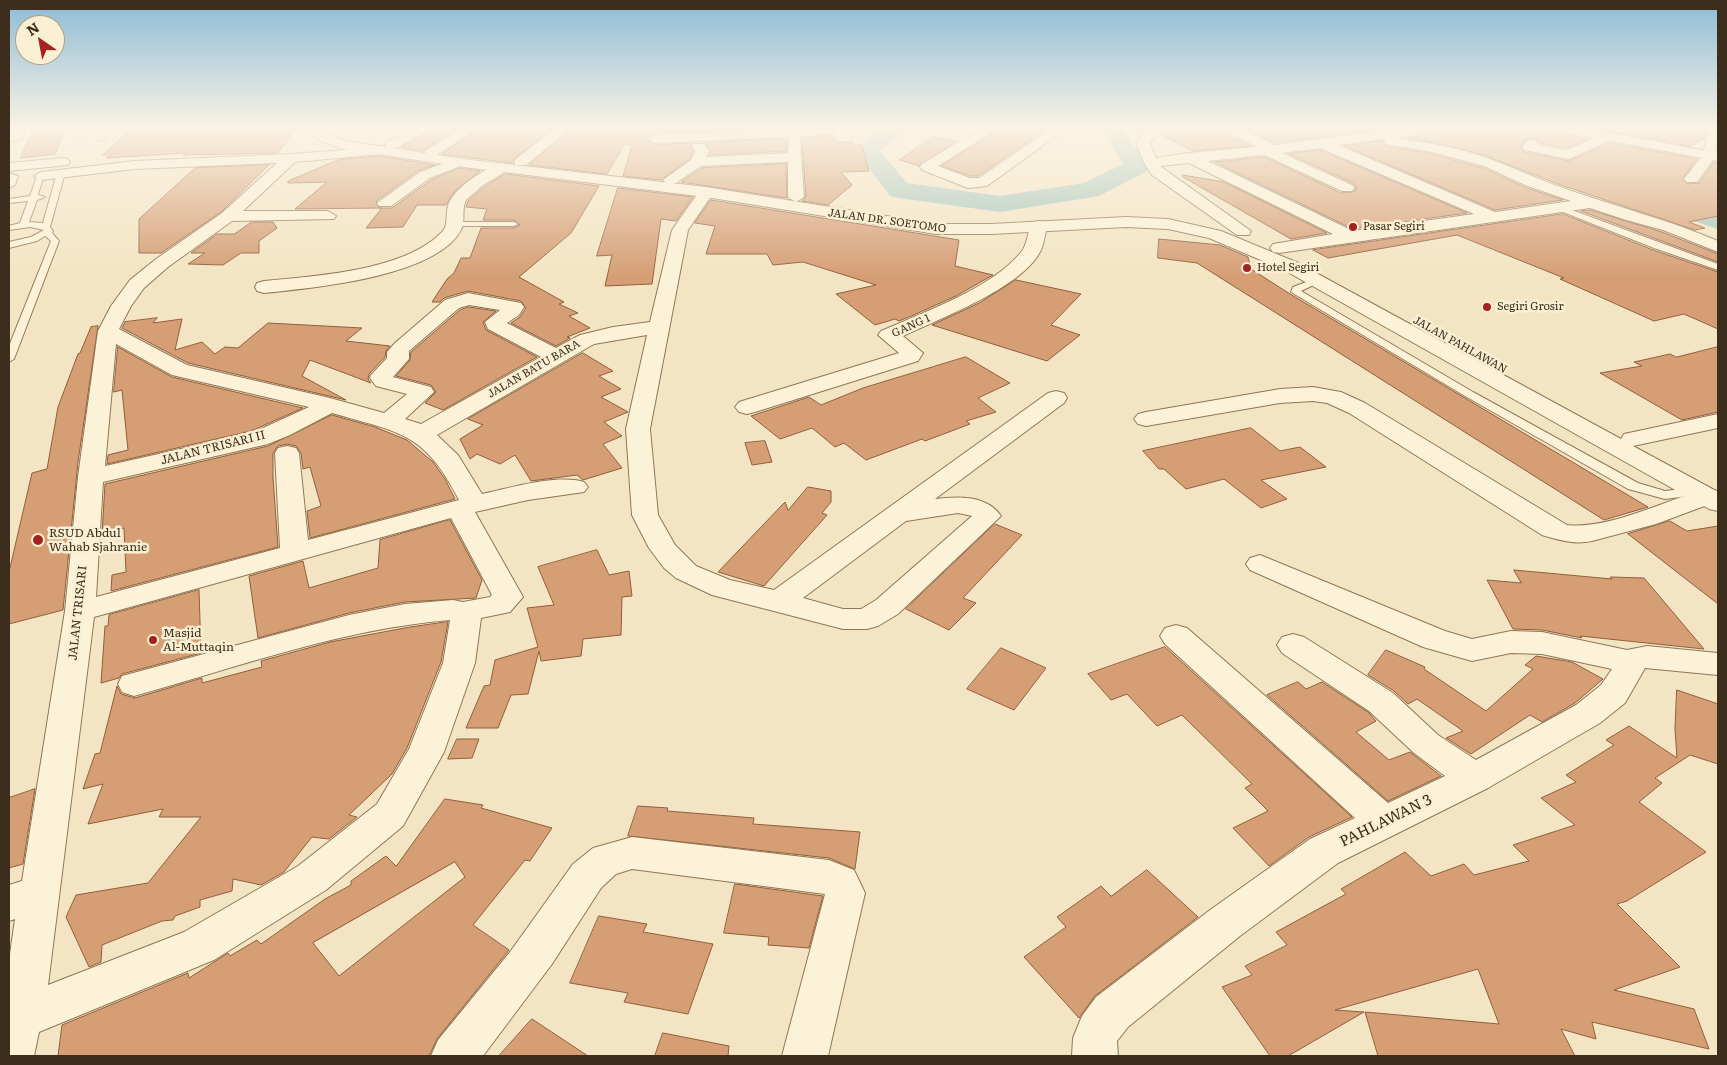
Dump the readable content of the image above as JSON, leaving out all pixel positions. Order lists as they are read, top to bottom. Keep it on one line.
{"streets":{"street":["JALAN DR. SOETOMO","GANG 1","JALAN PAHLAWAN","JALAN BATU BARA","JALAN TRISARI II","JALAN TRISARI","PAHLAWAN 3"]},"crossings":[["JALAN DR. SOETOMO","GANG 1"],["JALAN DR. SOETOMO","JALAN PAHLAWAN"],["JALAN TRISARI II","JALAN TRISARI"]],"places":["Pasar Segiri","Hotel Segiri","Segiri Grosir","RSUD Abdul Wahab Sjahranie","Masjid Al-Muttaqin"],"north":"top left"}
